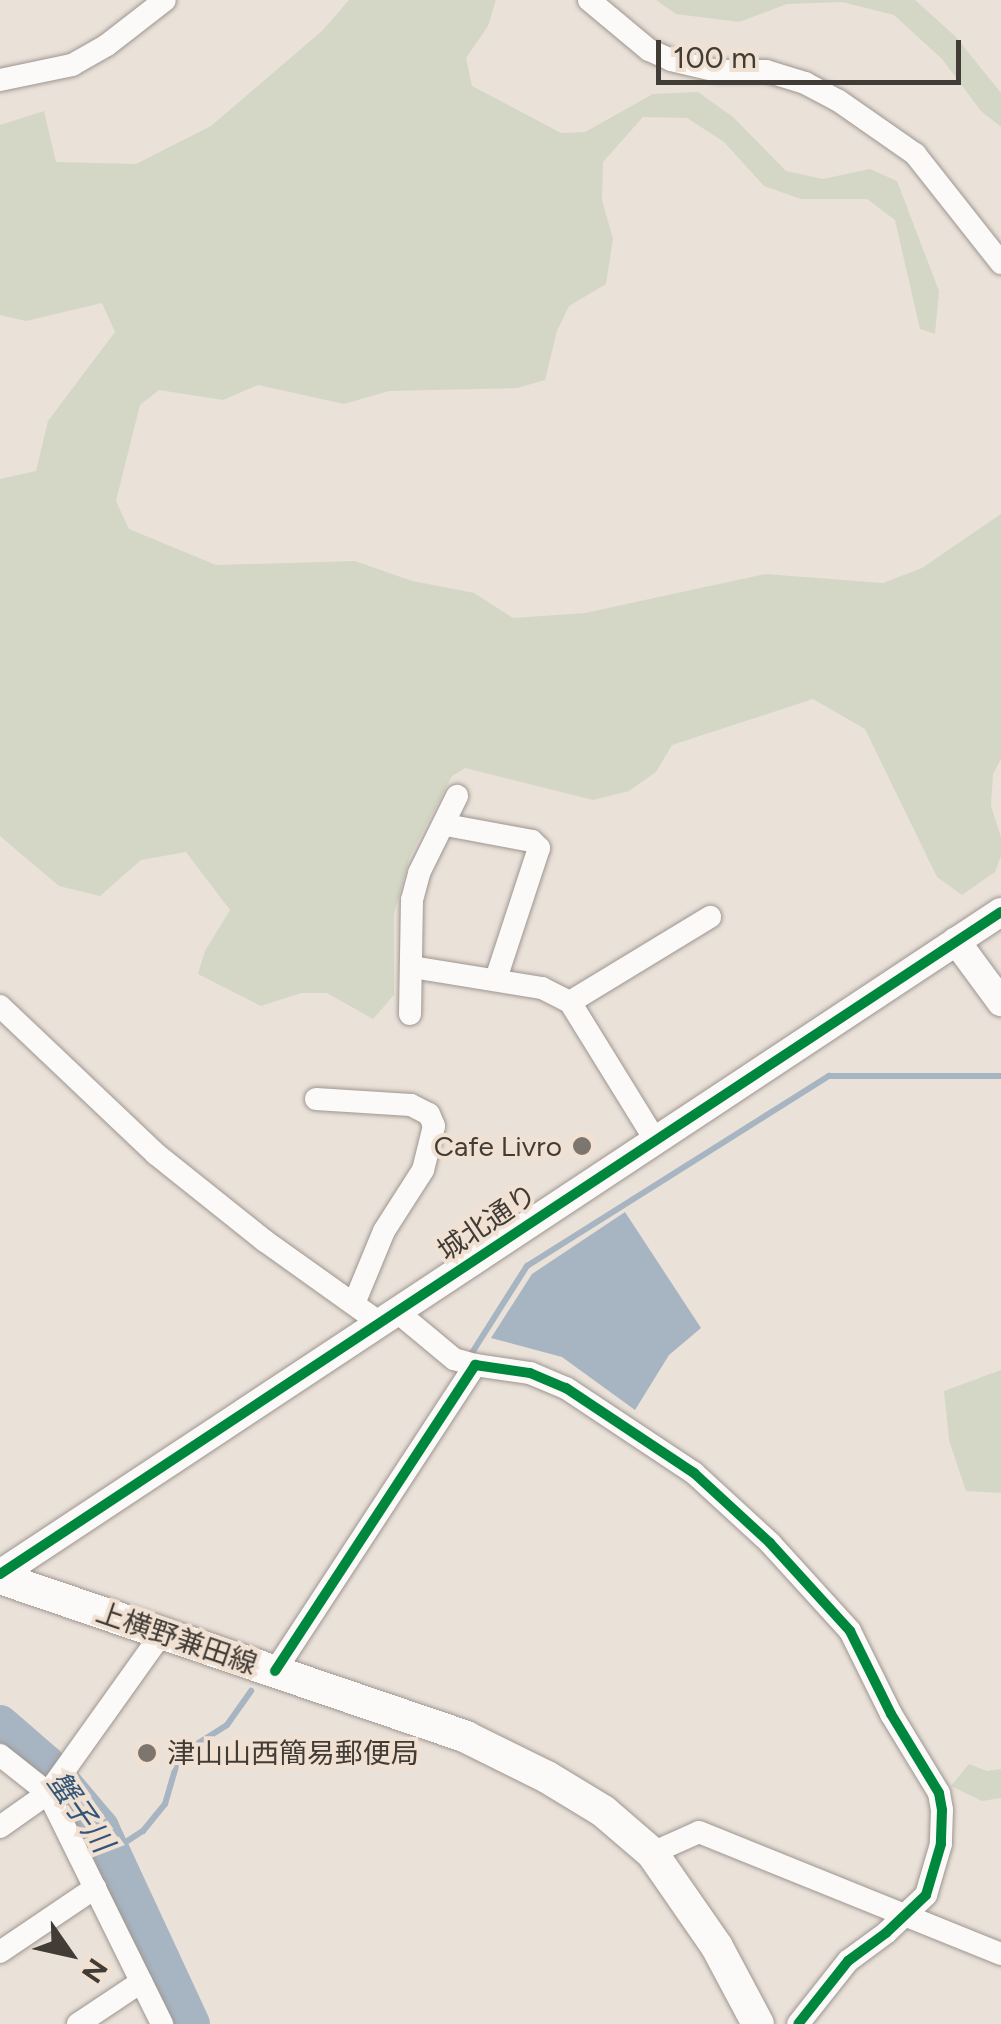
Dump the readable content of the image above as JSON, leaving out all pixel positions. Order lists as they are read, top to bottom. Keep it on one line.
{"streets":{"main road":["上横野兼田線"],"street":["城北通り"]},"crossings":[["城北通り","上横野兼田線"]],"water":["蟹子川"],"places":["Cafe Livro","津山山西簡易郵便局"],"scale_bar":"100 m","north":"bottom right"}
